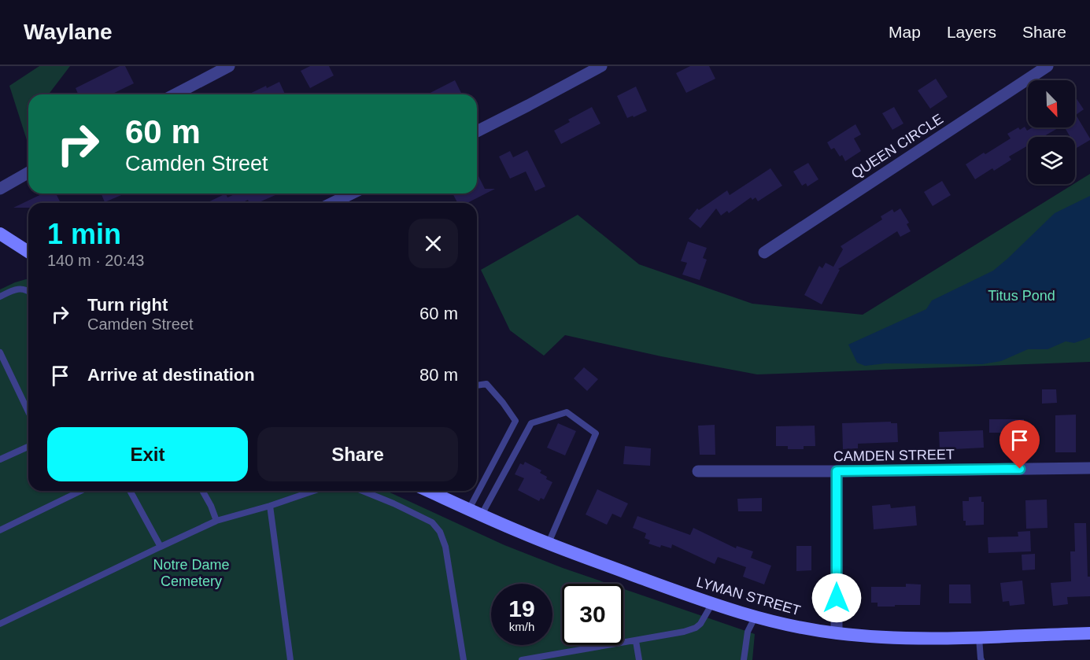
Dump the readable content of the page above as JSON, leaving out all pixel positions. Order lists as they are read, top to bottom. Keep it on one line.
{"streets":{"main road":["LYMAN STREET"],"street":["QUEEN CIRCLE","CAMDEN STREET"]},"parks":["Titus Pond","Notre Dame Cemetery"],"north":"bottom right","page":{"header":"Waylane","nav":["Map","Layers","Share"],"turn":["60 m","Camden Street"],"heading":["1 min","140 m · 20:43"],"list":[{"name":"Turn right","note":"Camden Street","value":"60 m"},{"name":"Arrive at destination","value":"80 m"}],"buttons":["Exit","Share"],"speed":"19 km/h","limit":"30"}}
